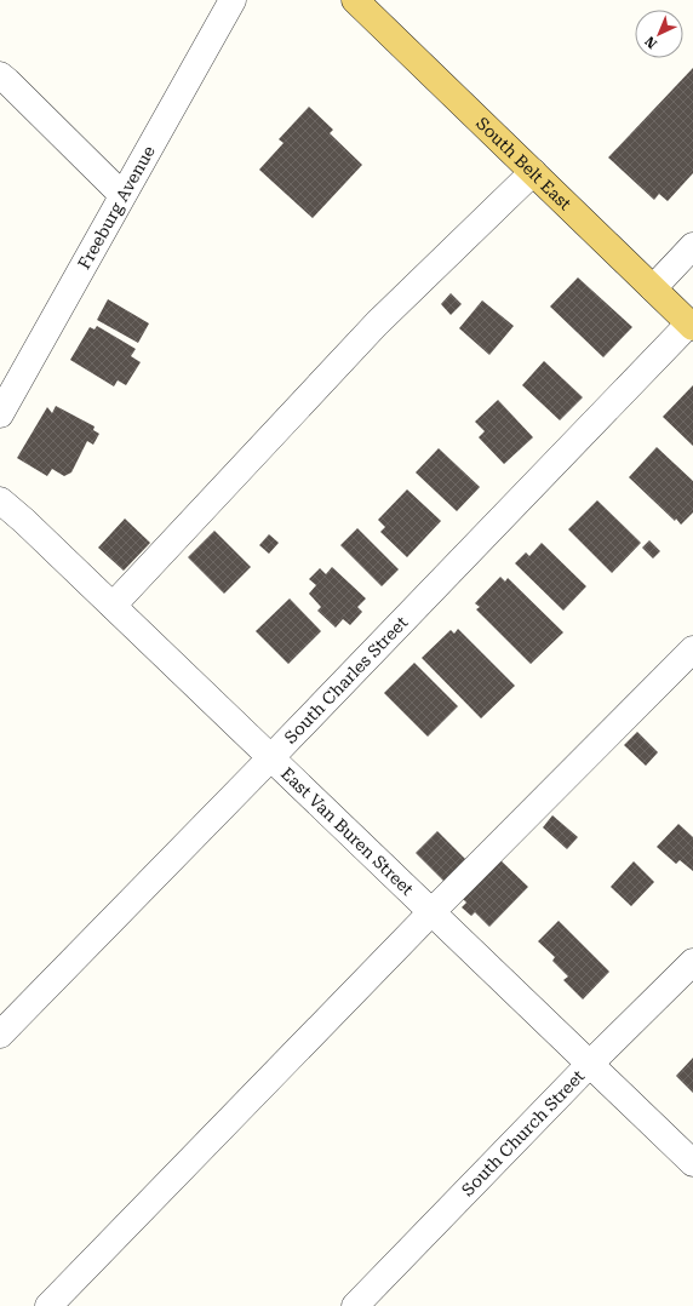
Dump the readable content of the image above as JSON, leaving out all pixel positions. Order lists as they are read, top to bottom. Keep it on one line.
{"streets":{"main road":["South Belt East"],"street":["Freeburg Avenue","South Charles Street","East Van Buren Street","South Church Street"]},"crossings":[["South Belt East","South Charles Street"],["South Charles Street","East Van Buren Street"],["East Van Buren Street","South Church Street"]],"north":"bottom left"}
